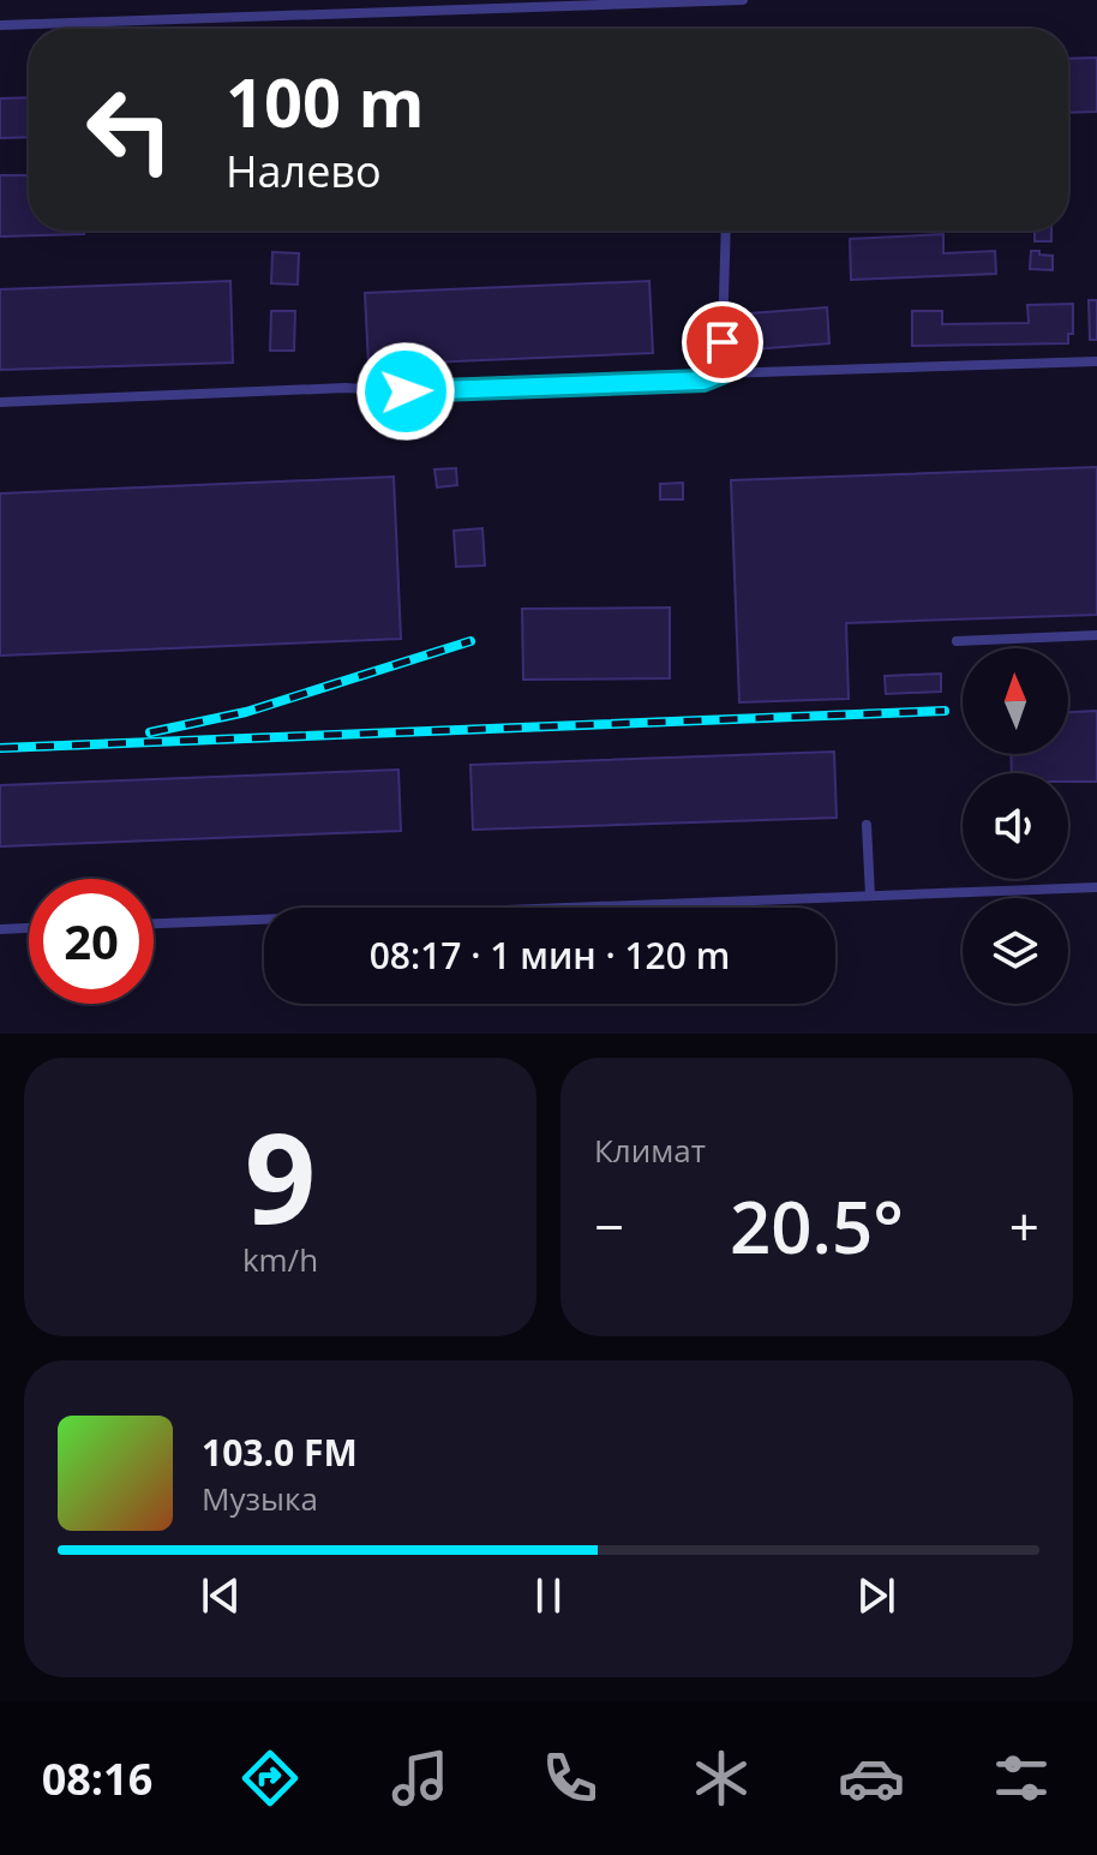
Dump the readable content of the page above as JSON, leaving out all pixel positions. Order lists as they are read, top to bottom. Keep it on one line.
{"north":"top","page":{"turn":["100 m","Налево"],"limit":"20","trip":"08:17 · 1 мин · 120 m","tile":[["9","km/h"],"Климат"],"heat":["−","20.5°","+"],"song":["103.0 FM","Музыка"],"tabs":"08:16"}}
